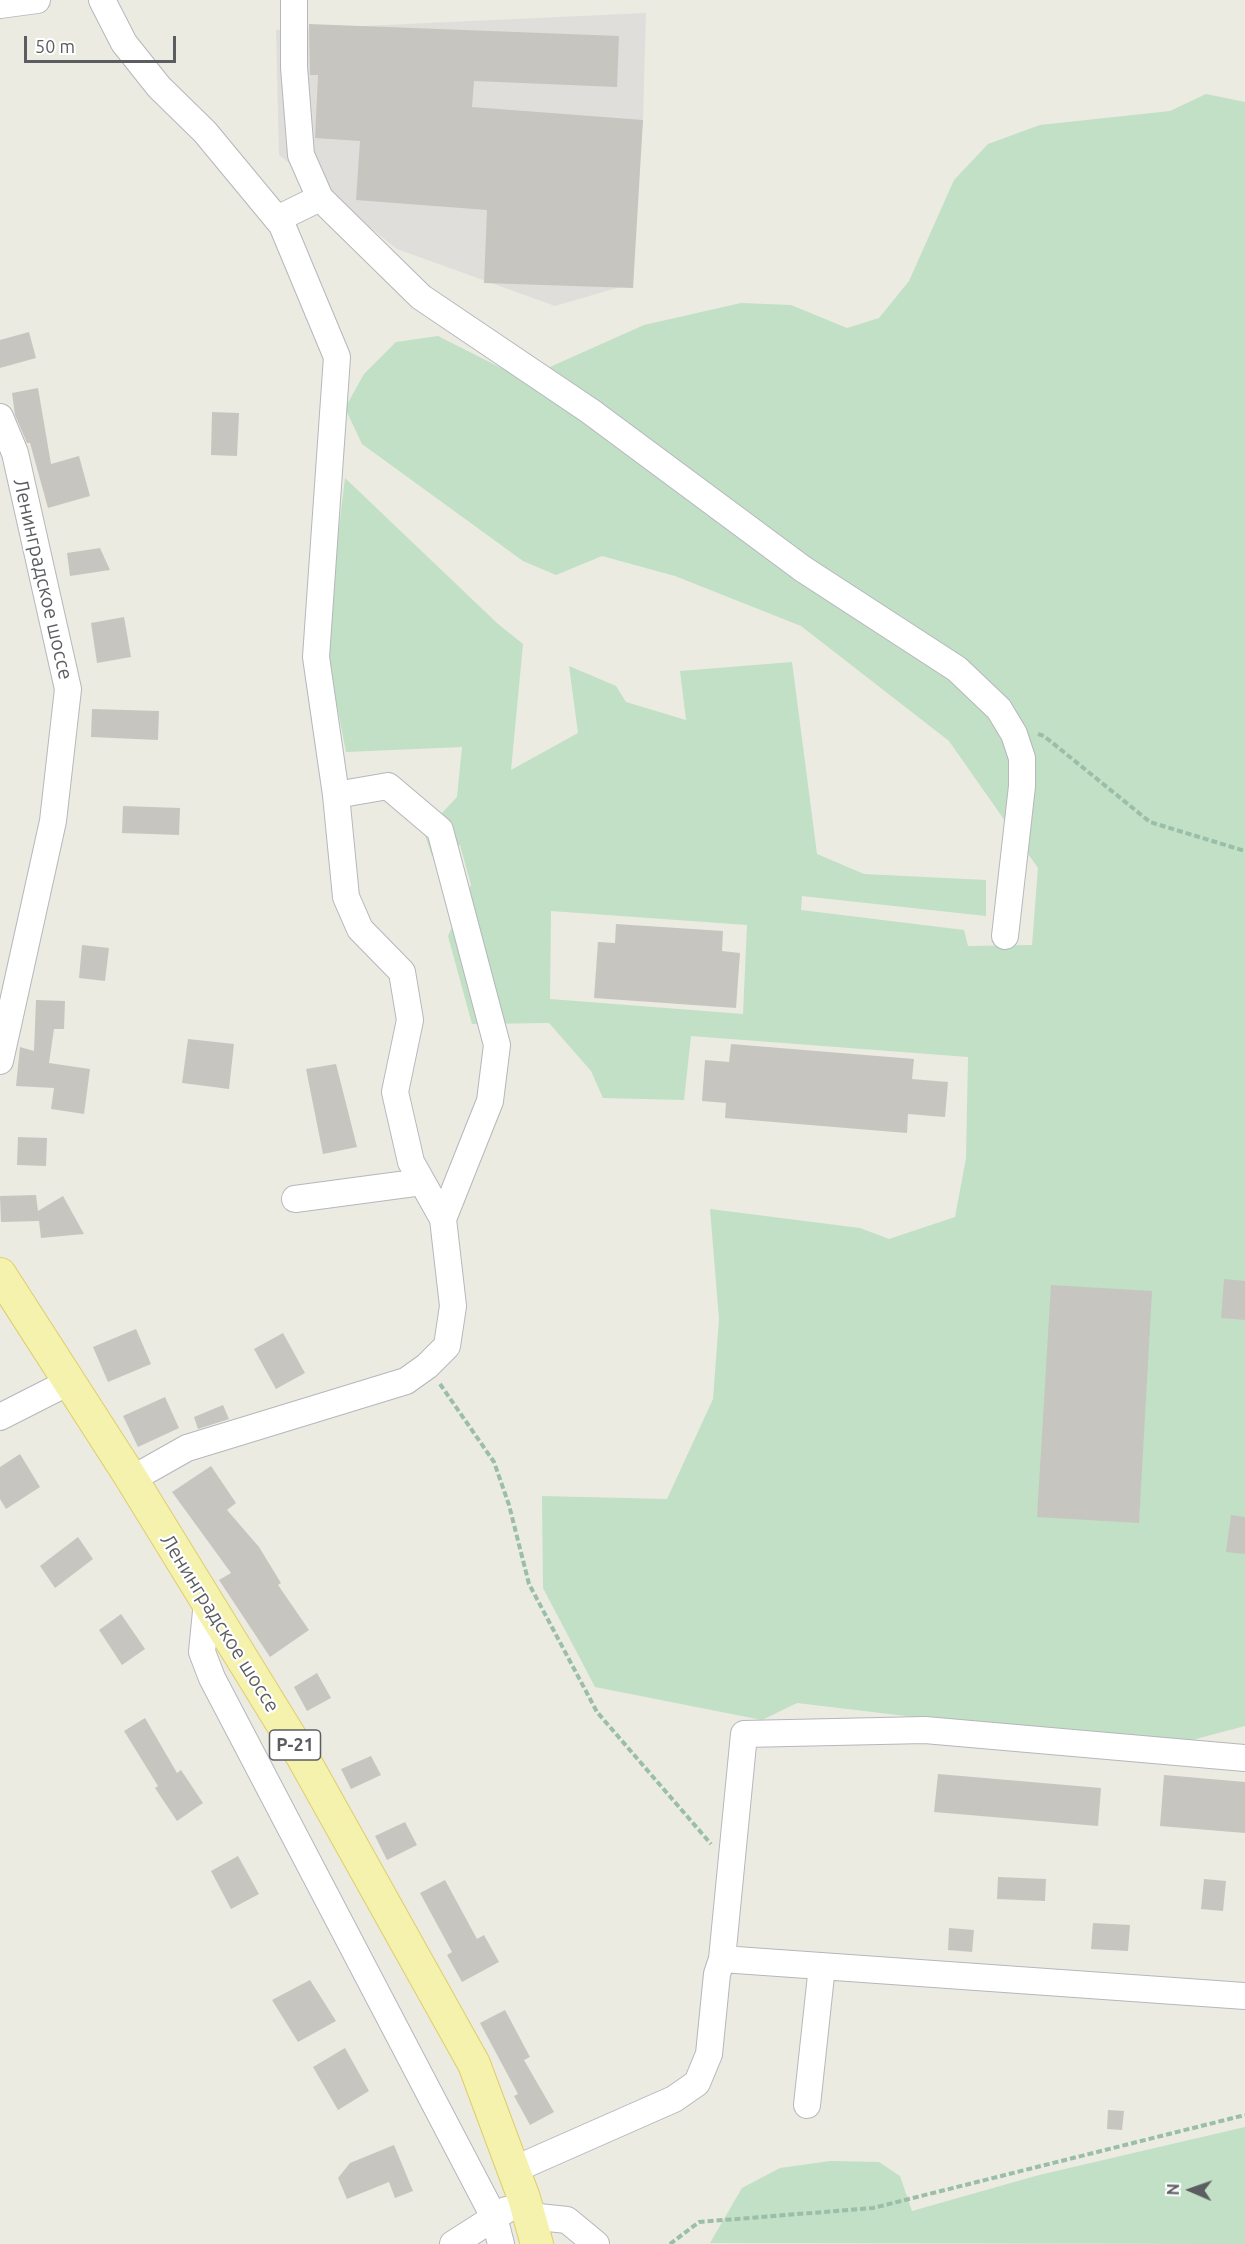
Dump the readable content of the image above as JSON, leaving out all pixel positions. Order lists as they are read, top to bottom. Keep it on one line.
{"streets":{"main road":["Ленинградское шоссе","Р-21"]},"scale_bar":"50 m","north":"left"}
